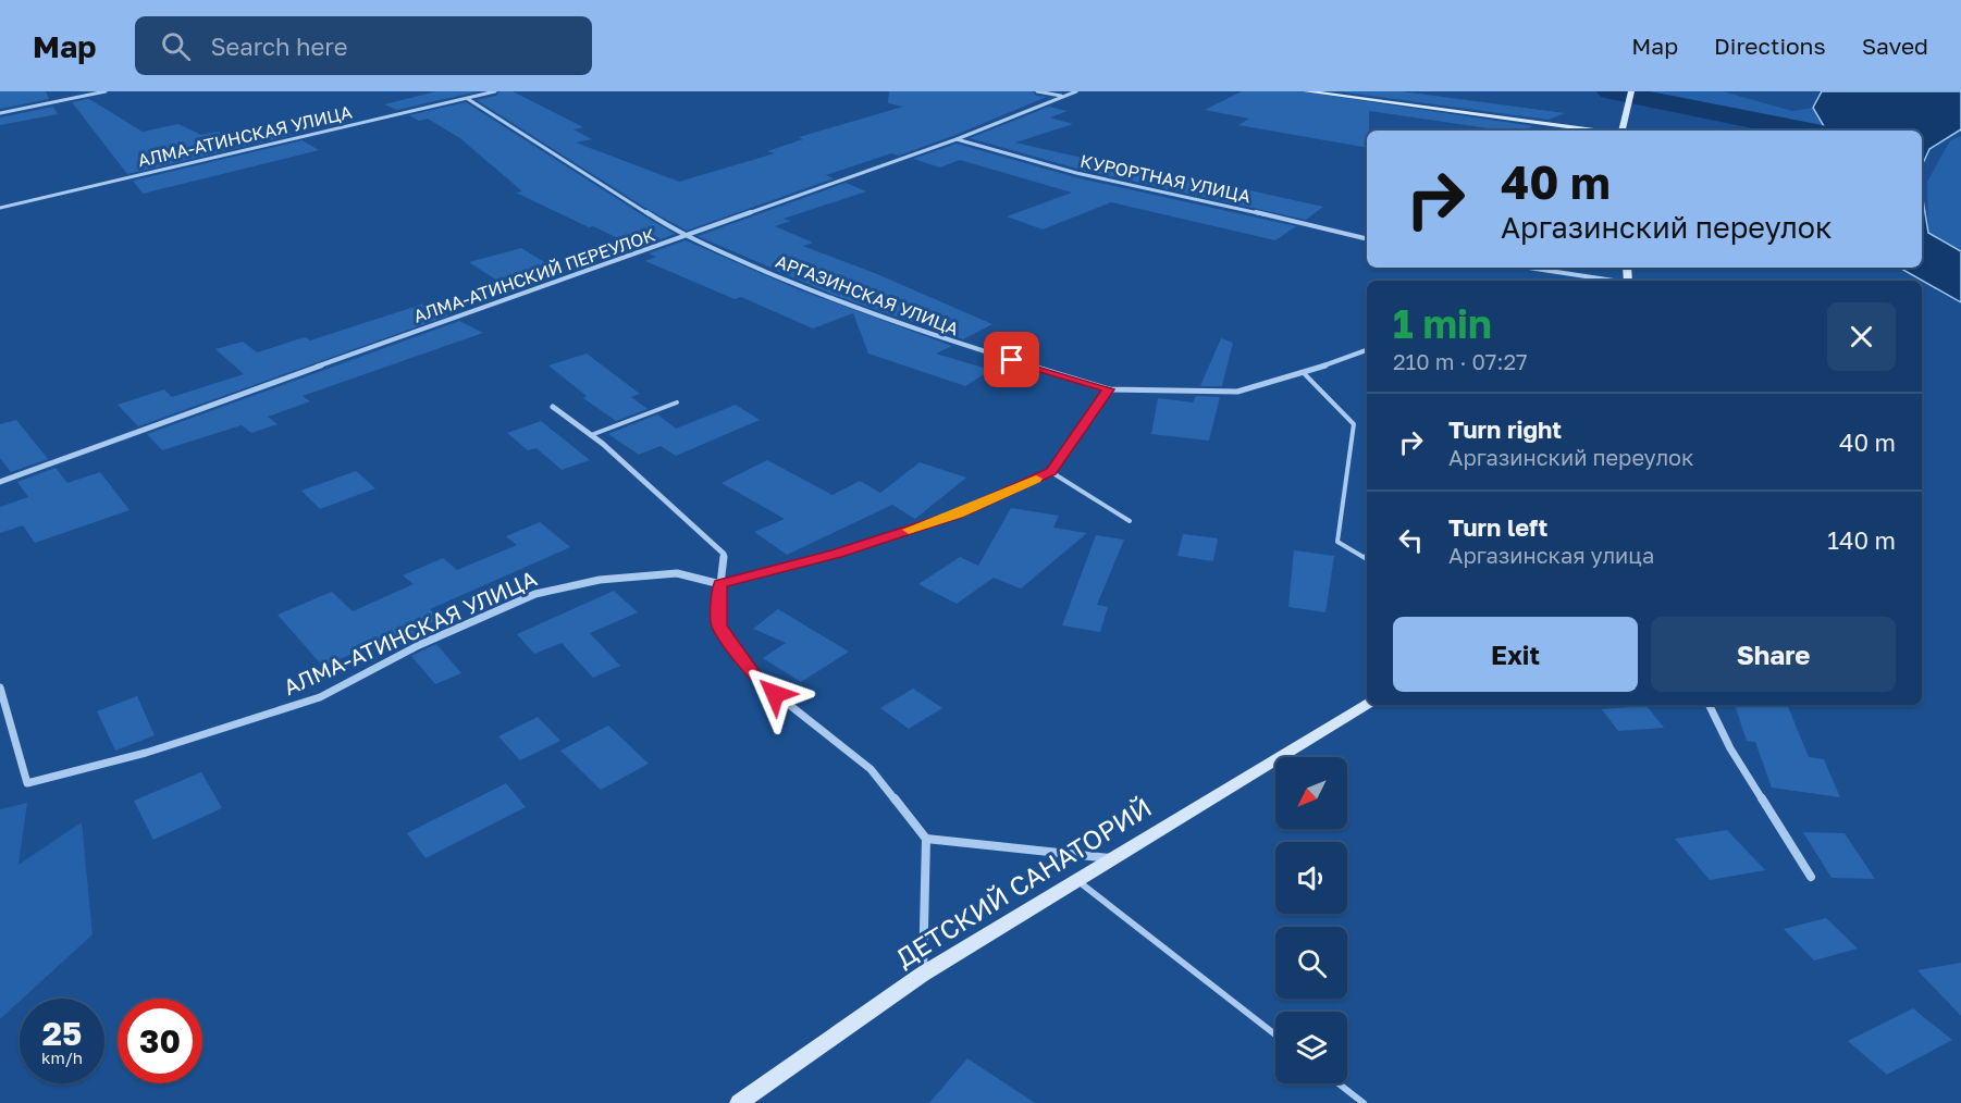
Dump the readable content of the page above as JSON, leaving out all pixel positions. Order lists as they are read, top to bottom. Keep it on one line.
{"streets":{"main road":["ДЕТСКИЙ САНАТОРИЙ"],"street":["АЛМА-АТИНСКАЯ УЛИЦА","КУРОРТНАЯ УЛИЦА","АЛМА-АТИНСКИЙ ПЕРЕУЛОК","АРГАЗИНСКАЯ УЛИЦА"]},"crossings":[["АЛМА-АТИНСКАЯ УЛИЦА","АРГАЗИНСКАЯ УЛИЦА"],["КУРОРТНАЯ УЛИЦА","АЛМА-АТИНСКИЙ ПЕРЕУЛОК"],["АЛМА-АТИНСКИЙ ПЕРЕУЛОК","АРГАЗИНСКАЯ УЛИЦА"]],"north":"bottom left","page":{"header":"Map","search":"Search here","nav":["Map","Directions","Saved"],"turn":["40 m","Аргазинский переулок"],"heading":["1 min","210 m · 07:27"],"list":[{"name":"Turn right","note":"Аргазинский переулок","value":"40 m"},{"name":"Turn left","note":"Аргазинская улица","value":"140 m"}],"buttons":["Exit","Share"],"speed":"25 km/h","limit":"30"}}
